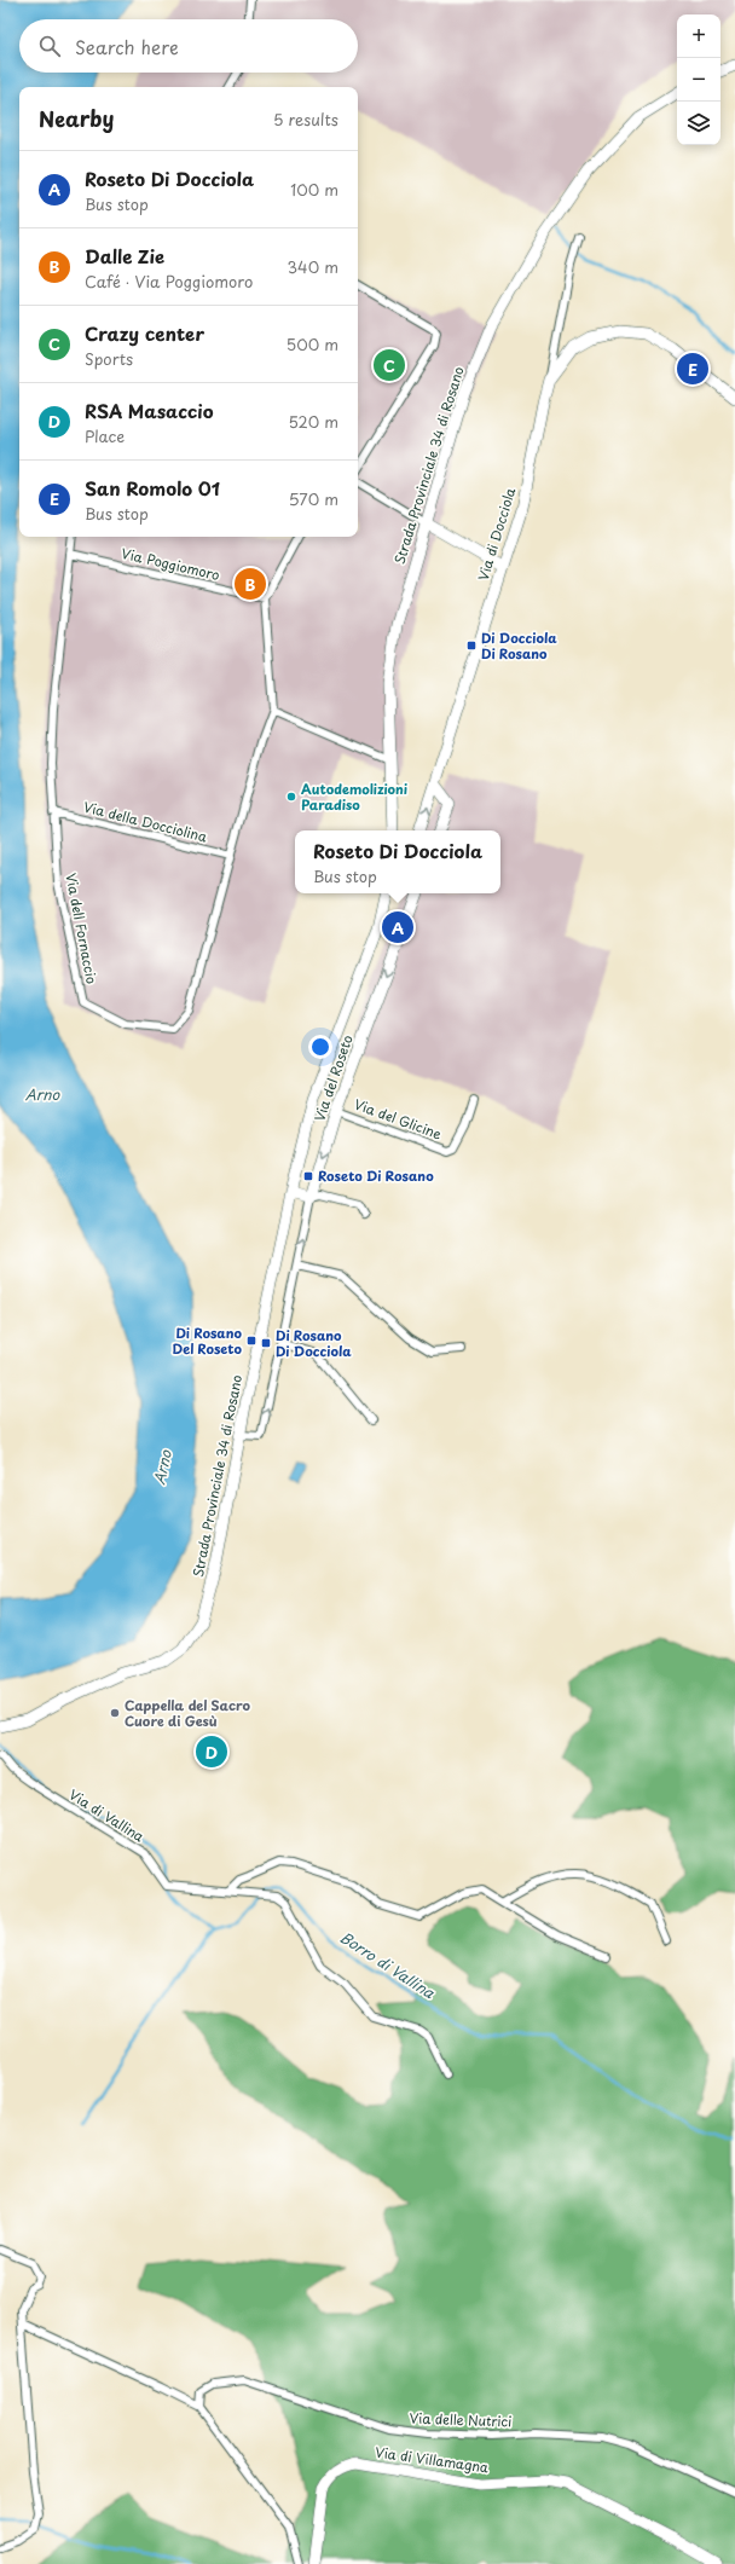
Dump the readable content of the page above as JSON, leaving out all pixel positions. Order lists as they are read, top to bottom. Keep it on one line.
{"streets":{"main road":["Strada Provinciale 34 di Rosano","Via di Docciola","Via del Roseto","Via di Villamagna"],"street":["Via Poggiomoro","Via della Docciolina","Via dell Fornaccio","Via del Glicine","Via di Vallina","Via delle Nutrici"]},"crossings":[["Strada Provinciale 34 di Rosano","Via del Roseto"],["Via Poggiomoro","Via dell Fornaccio"],["Via della Docciolina","Via dell Fornaccio"],["Via del Roseto","Via del Glicine"]],"water":["Arno","Borro di Vallina"],"places":{"transit":["Di Docciola Di Rosano","Roseto Di Rosano","Di Rosano Del Roseto","Di Rosano Di Docciola"],"other":["Autodemolizioni Paradiso","Cappella del Sacro Cuore di Gesù"]},"page":{"map_buttons":["+","−"],"search":"Search here","heading":["Nearby","5 results"],"list":[{"mark":"A","name":"Roseto Di Docciola","note":"Bus stop","value":"100 m"},{"mark":"B","name":"Dalle Zie","note":"Café · Via Poggiomoro","value":"340 m"},{"mark":"C","name":"Crazy center","note":"Sports","value":"500 m"},{"mark":"D","name":"RSA Masaccio","note":"Place","value":"520 m"},{"mark":"E","name":"San Romolo 01","note":"Bus stop","value":"570 m"}],"pins":["C","E","B","A","D"],"popup":["Roseto Di Docciola","Bus stop"]}}
